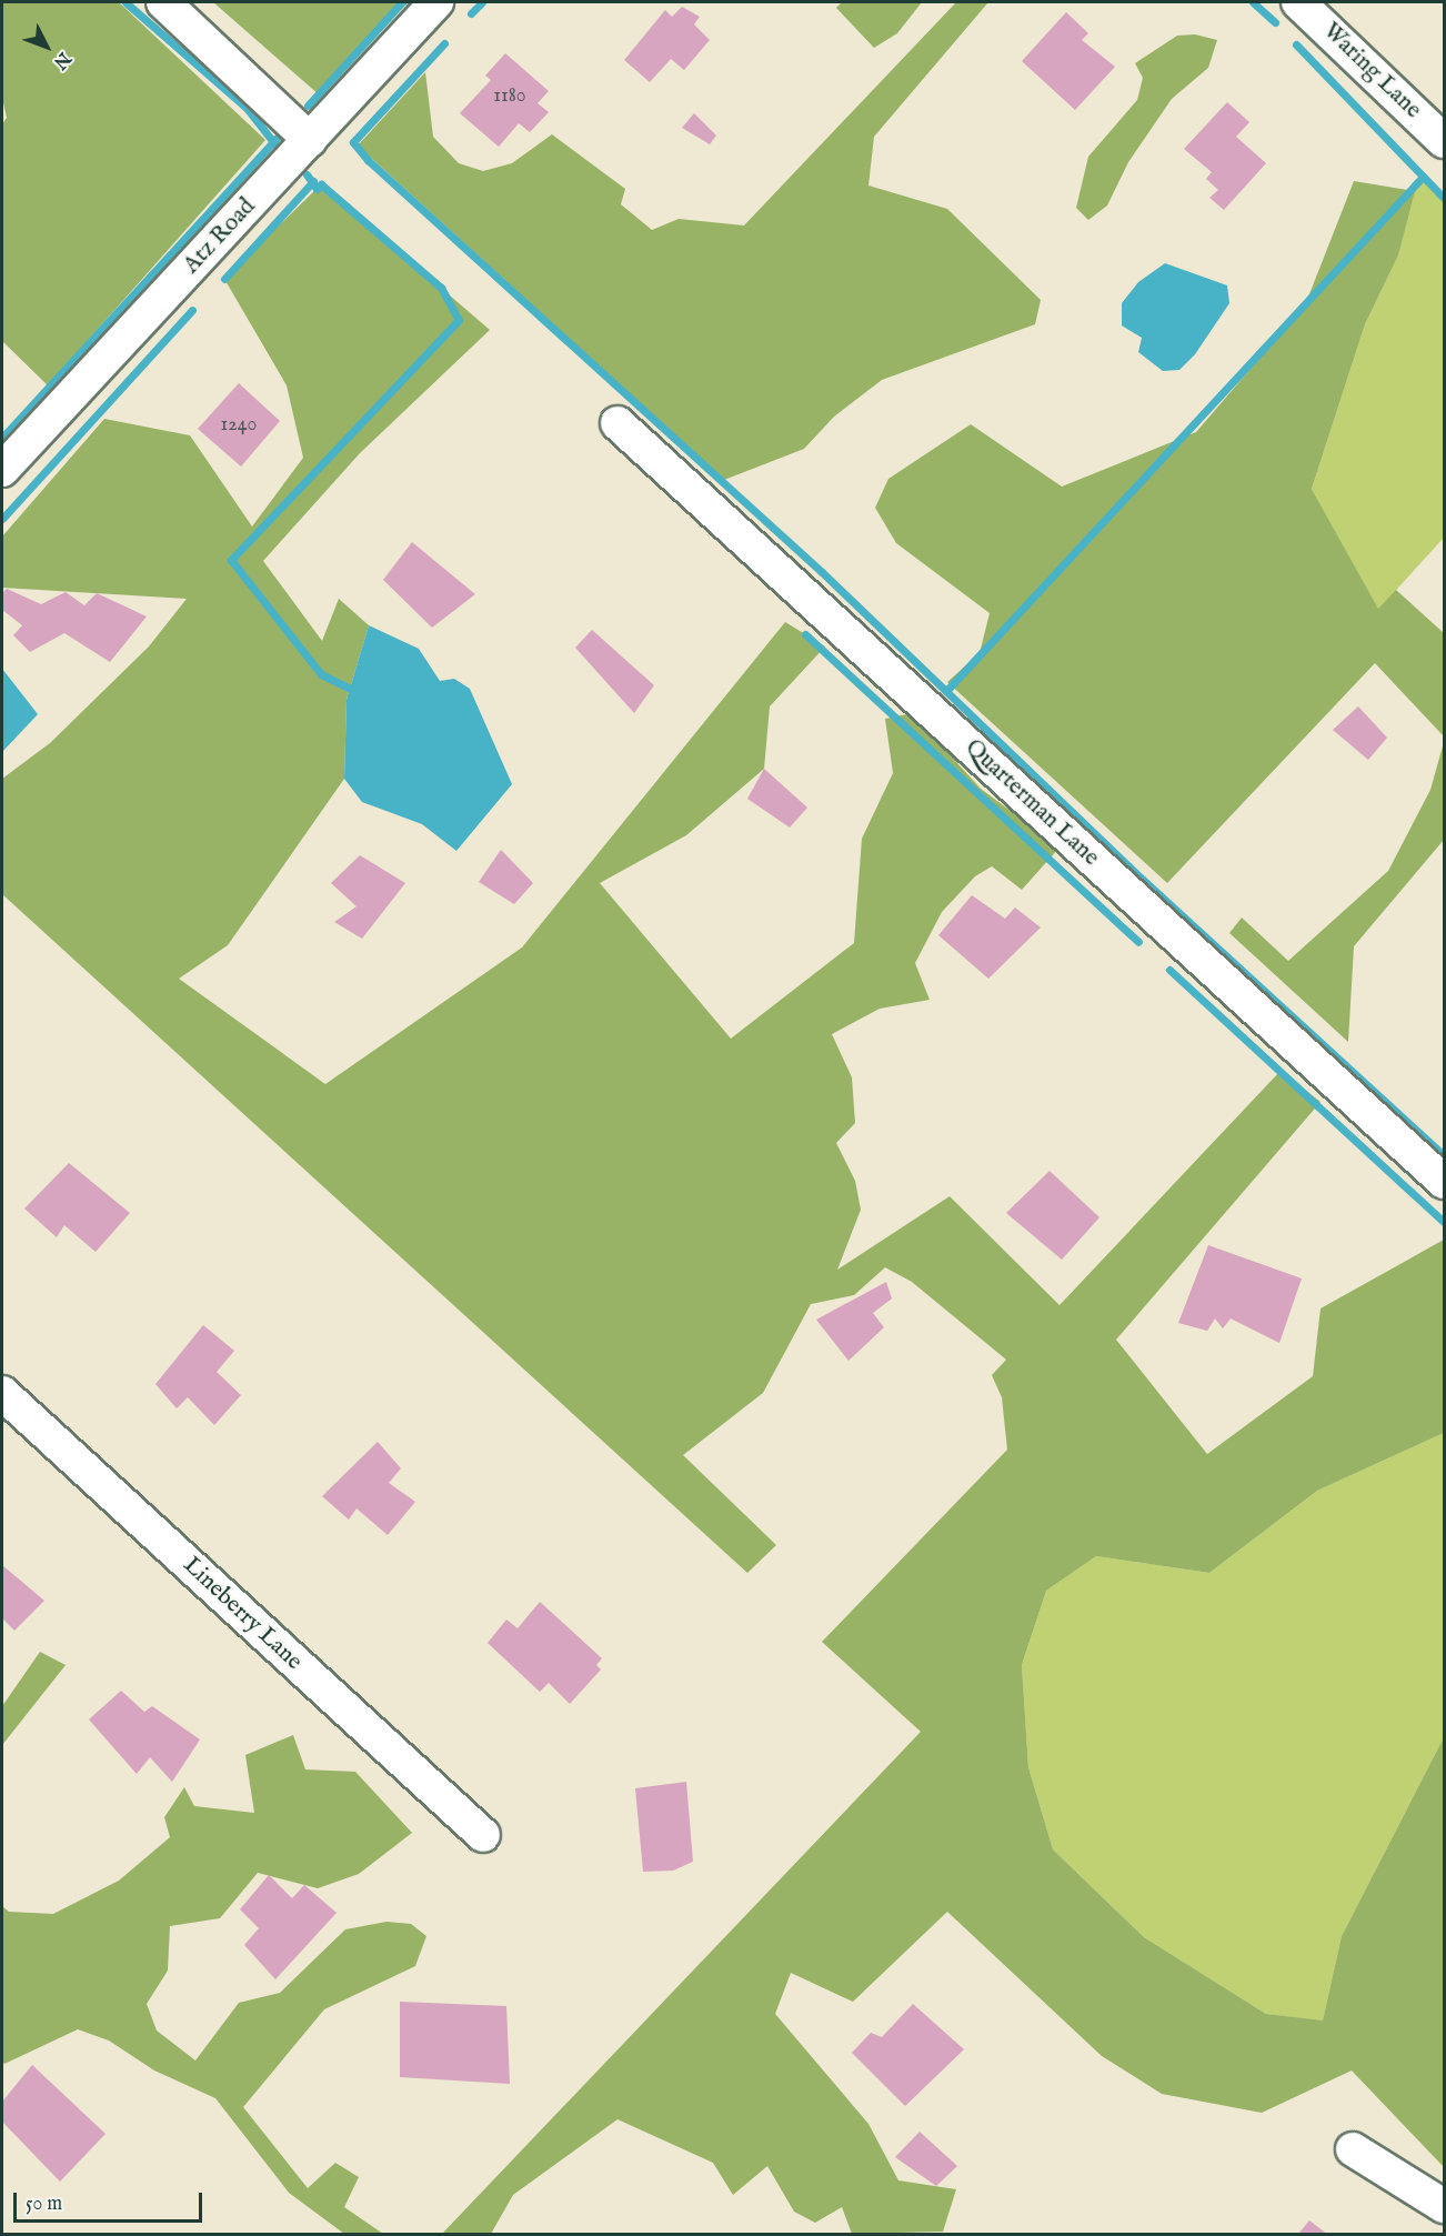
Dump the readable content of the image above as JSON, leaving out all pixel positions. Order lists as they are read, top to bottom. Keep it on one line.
{"streets":{"street":["Waring Lane","Atz Road","Quarterman Lane","Lineberry Lane"]},"house_numbers":["1180","1240"],"scale_bar":"50 m","north":"bottom right"}
